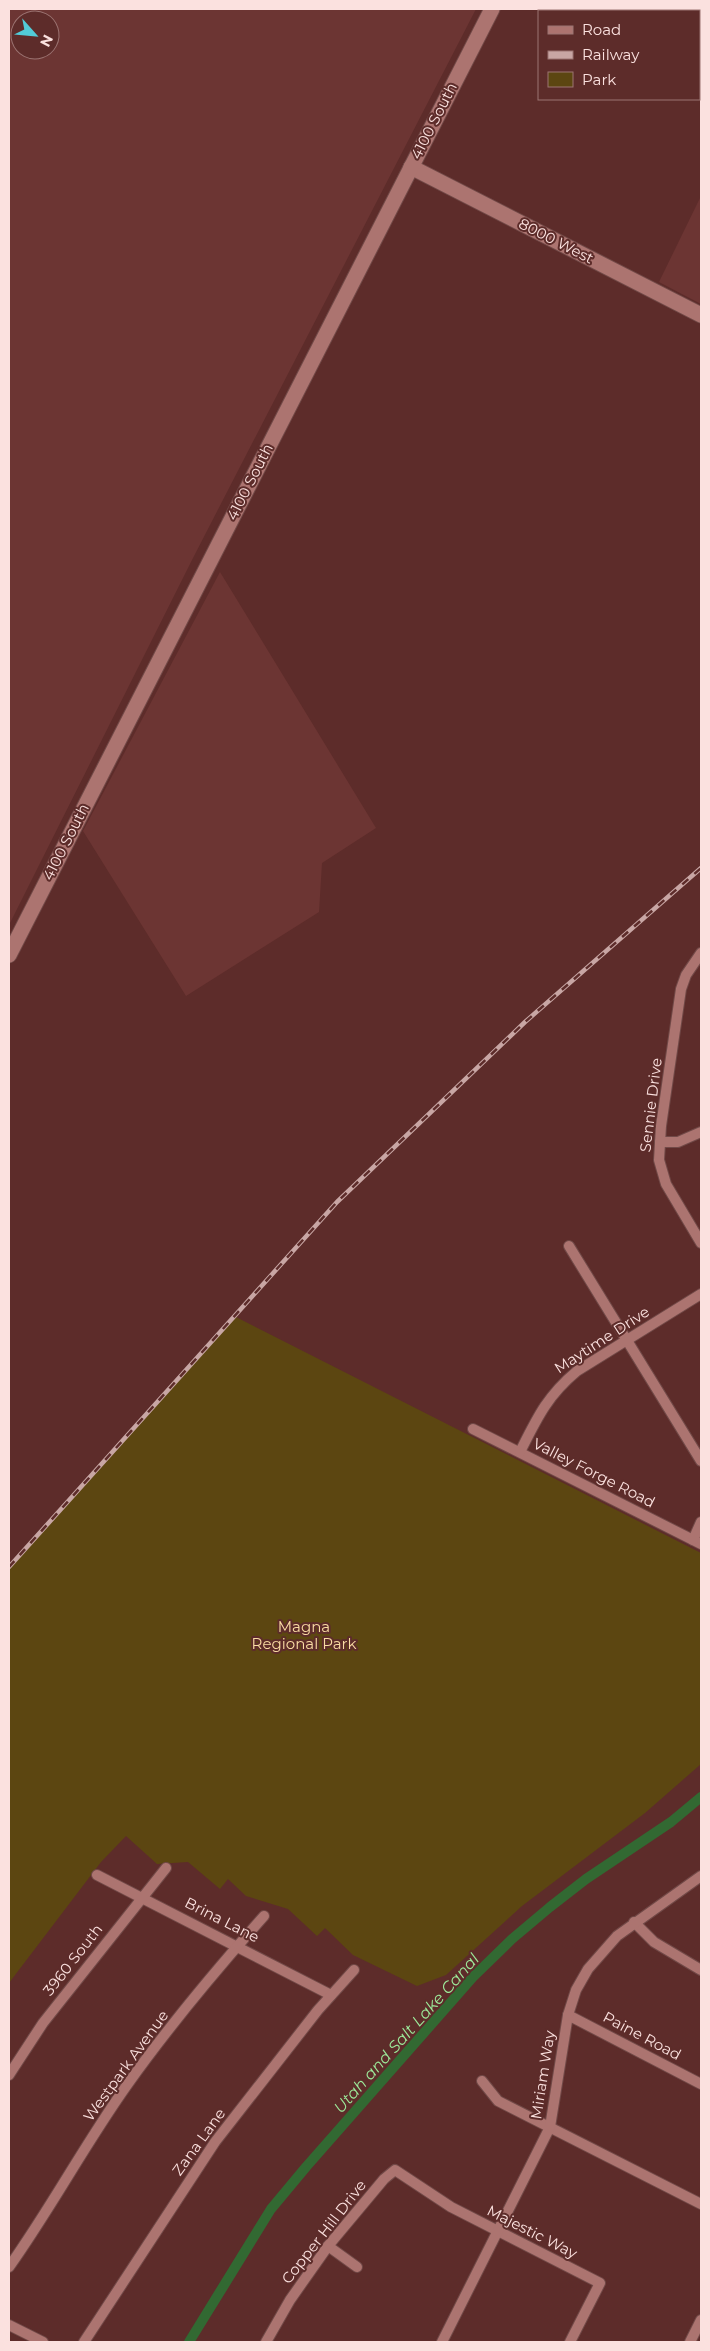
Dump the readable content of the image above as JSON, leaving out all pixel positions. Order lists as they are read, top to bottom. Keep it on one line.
{"streets":{"main road":["4100 South","8000 West"],"street":["Sennie Drive","Maytime Drive","Valley Forge Road","Brina Lane","3960 South","Paine Road","Westpark Avenue","Miriam Way","Zana Lane","Copper Hill Drive","Majestic Way"]},"crossings":[["4100 South","8000 West"],["Maytime Drive","Valley Forge Road"],["Brina Lane","3960 South"],["Brina Lane","Westpark Avenue"],["Brina Lane","Zana Lane"],["Paine Road","Miriam Way"],["Miriam Way","Majestic Way"],["Copper Hill Drive","Majestic Way"]],"water":["Utah and Salt Lake Canal"],"parks":["Magna Regional Park"],"legend":["Road","Railway","Park"],"north":"bottom right"}
